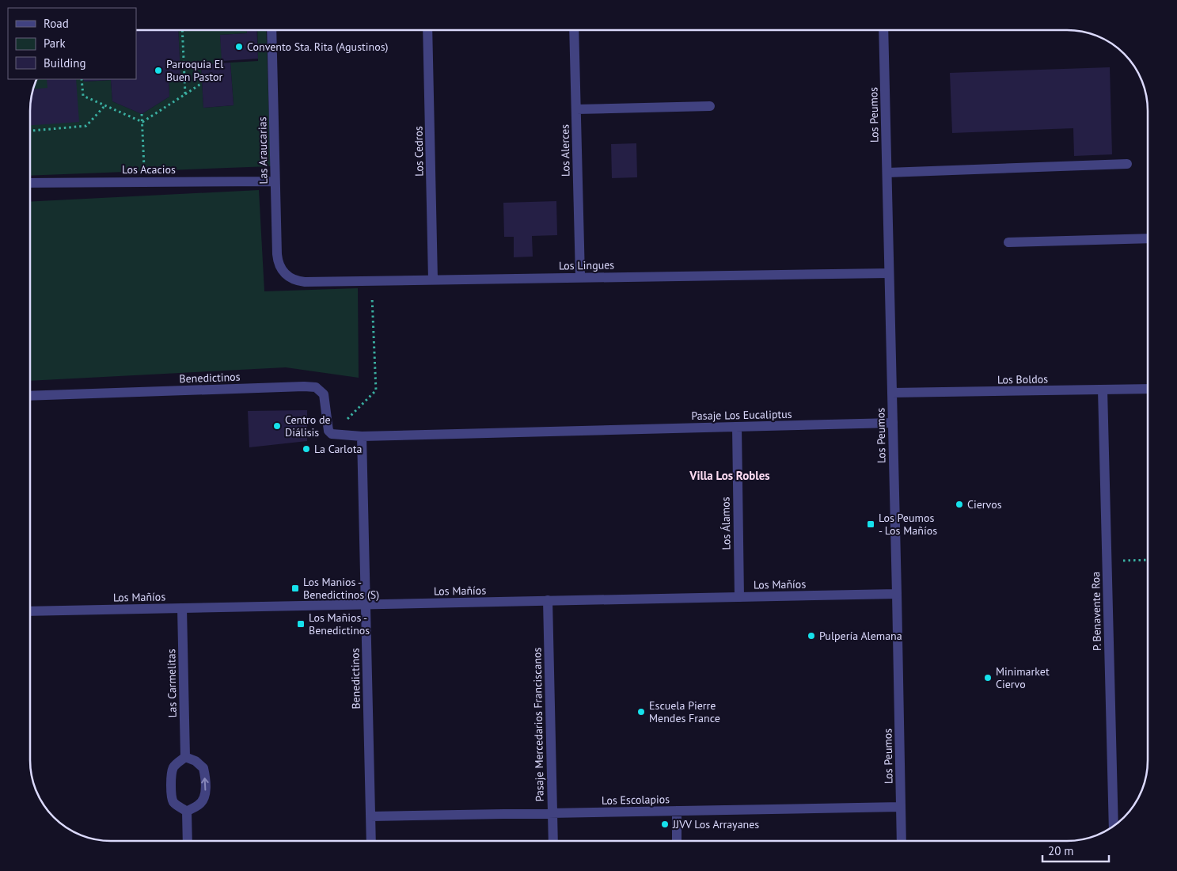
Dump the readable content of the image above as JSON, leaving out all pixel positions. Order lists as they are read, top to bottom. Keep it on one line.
{"streets":{"street":["Los Peumos","Las Araucarias","Los Alerces","Los Cedros","Los Acacios","Los Lingues","Benedictinos","Los Boldos","Pasaje Los Eucaliptus","Los Álamos","Los Mañíos","P. Benavente Roa","Las Carmelitas","Pasaje Mercedarios Franciscanos","Los Escolapios"]},"crossings":[["Los Peumos","Los Lingues"],["Los Peumos","Los Boldos"],["Los Peumos","Pasaje Los Eucaliptus"],["Los Peumos","Los Mañíos"],["Los Peumos","Los Escolapios"],["Las Araucarias","Los Acacios"],["Las Araucarias","Los Lingues"],["Los Alerces","Los Lingues"],["Los Cedros","Los Lingues"],["Benedictinos","Pasaje Los Eucaliptus"],["Benedictinos","Los Mañíos"],["Benedictinos","Los Escolapios"],["Los Boldos","P. Benavente Roa"],["Pasaje Los Eucaliptus","Los Álamos"],["Los Álamos","Los Mañíos"],["Los Mañíos","Las Carmelitas"],["Los Mañíos","Pasaje Mercedarios Franciscanos"],["Pasaje Mercedarios Franciscanos","Los Escolapios"]],"districts":["Villa Los Robles"],"places":{"other":["Convento Sta. Rita (Agustinos)","Parroquia El Buen Pastor","Centro de Diálisis","La Carlota","Ciervos","Pulpería Alemana","Minimarket Ciervo","Escuela Pierre Mendes France","JJVV Los Arrayanes"],"transit":["Los Peumos - Los Mañíos","Los Manios - Benedictinos (S)","Los Mañios - Benedictinos"]},"legend":["Road","Park","Building"],"scale_bar":"20 m"}
